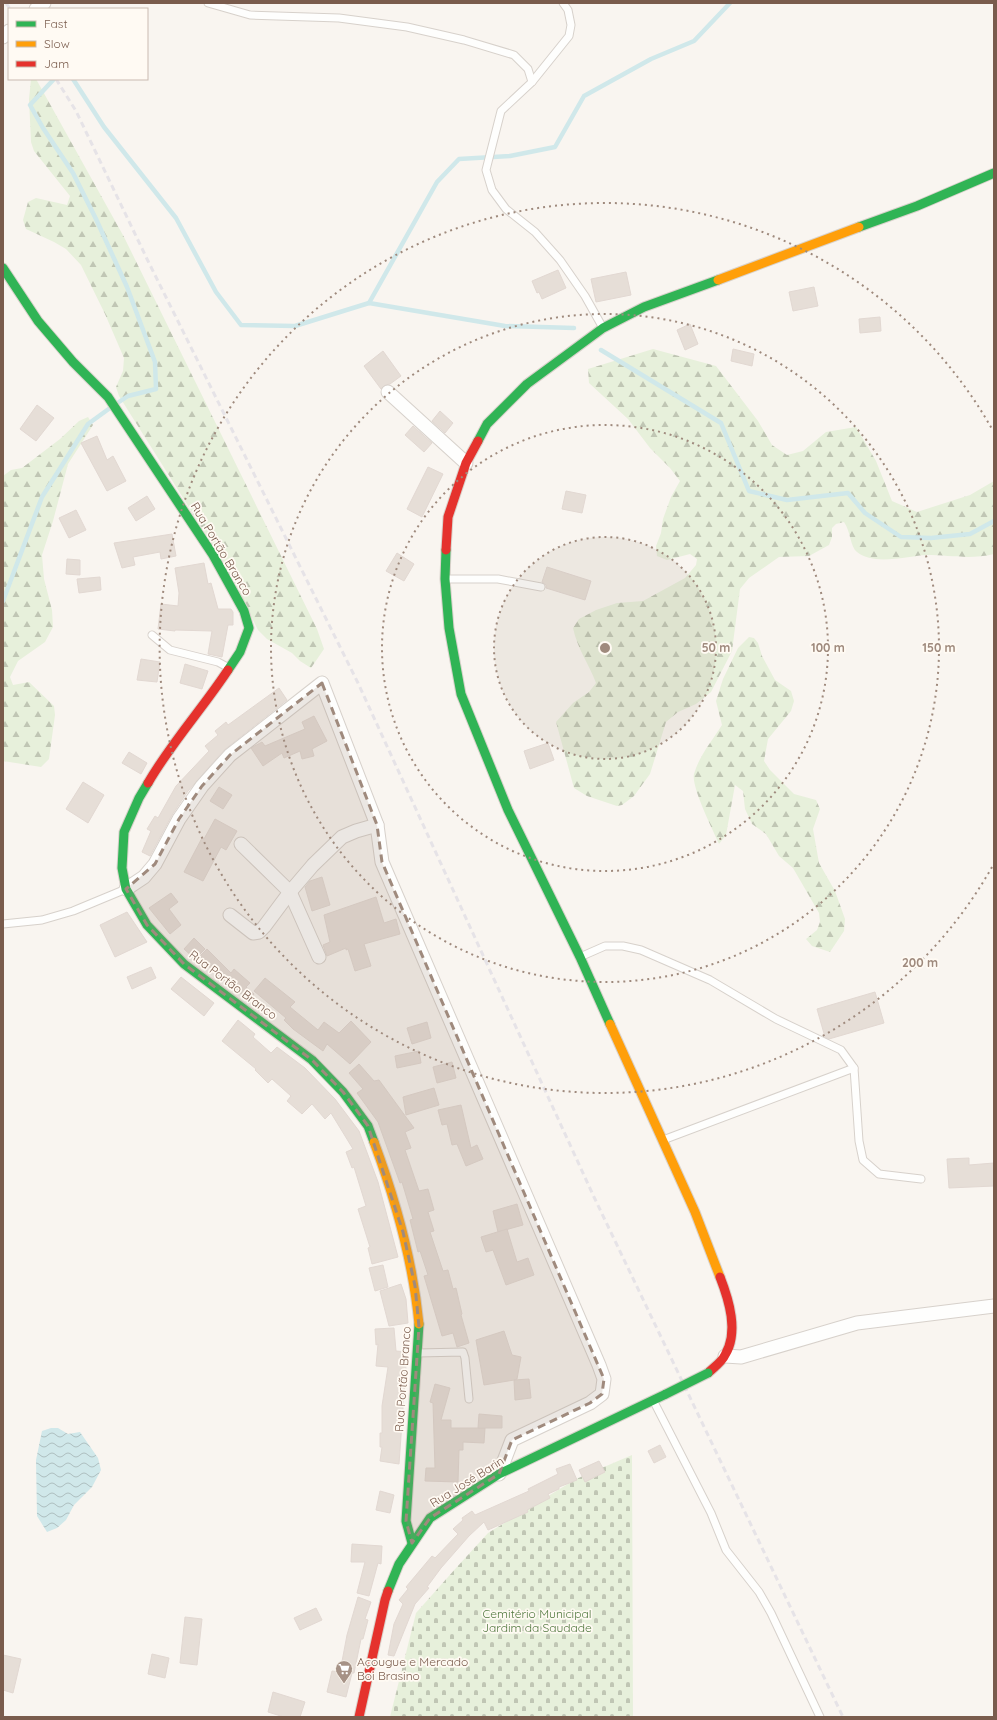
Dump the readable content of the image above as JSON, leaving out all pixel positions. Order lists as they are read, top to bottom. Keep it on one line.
{"streets":{"main road":["Rua Portão Branco","Rua José Barin"]},"crossings":[["Rua Portão Branco","Rua José Barin"]],"parks":["Cemitério Municipal Jardim da Saudade"],"places":{"supermarket":["Açougue e Mercado Boi Brasino"]},"legend":["Fast","Slow","Jam"],"rings":["50 m","100 m","150 m","200 m"]}
